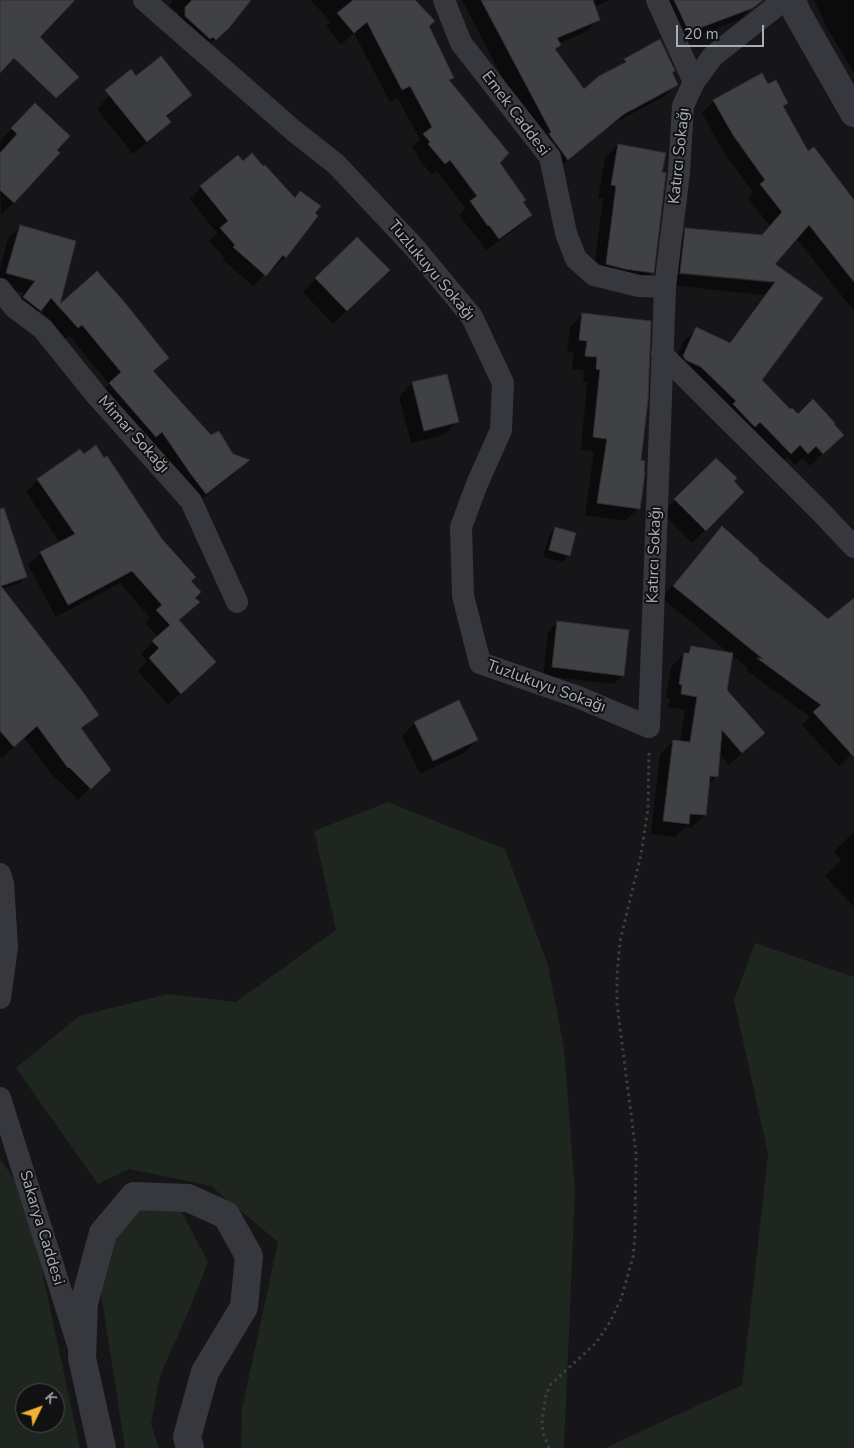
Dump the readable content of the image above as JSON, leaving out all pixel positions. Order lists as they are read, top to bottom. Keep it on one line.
{"streets":{"street":["Emek Caddesi","Katırcı Sokağı","Tuzlukuyu Sokağı","Mimar Sokağı","Sakarya Caddesi"]},"crossings":[["Emek Caddesi","Katırcı Sokağı"],["Katırcı Sokağı","Tuzlukuyu Sokağı"]],"scale_bar":"20 m","north":"top right"}
